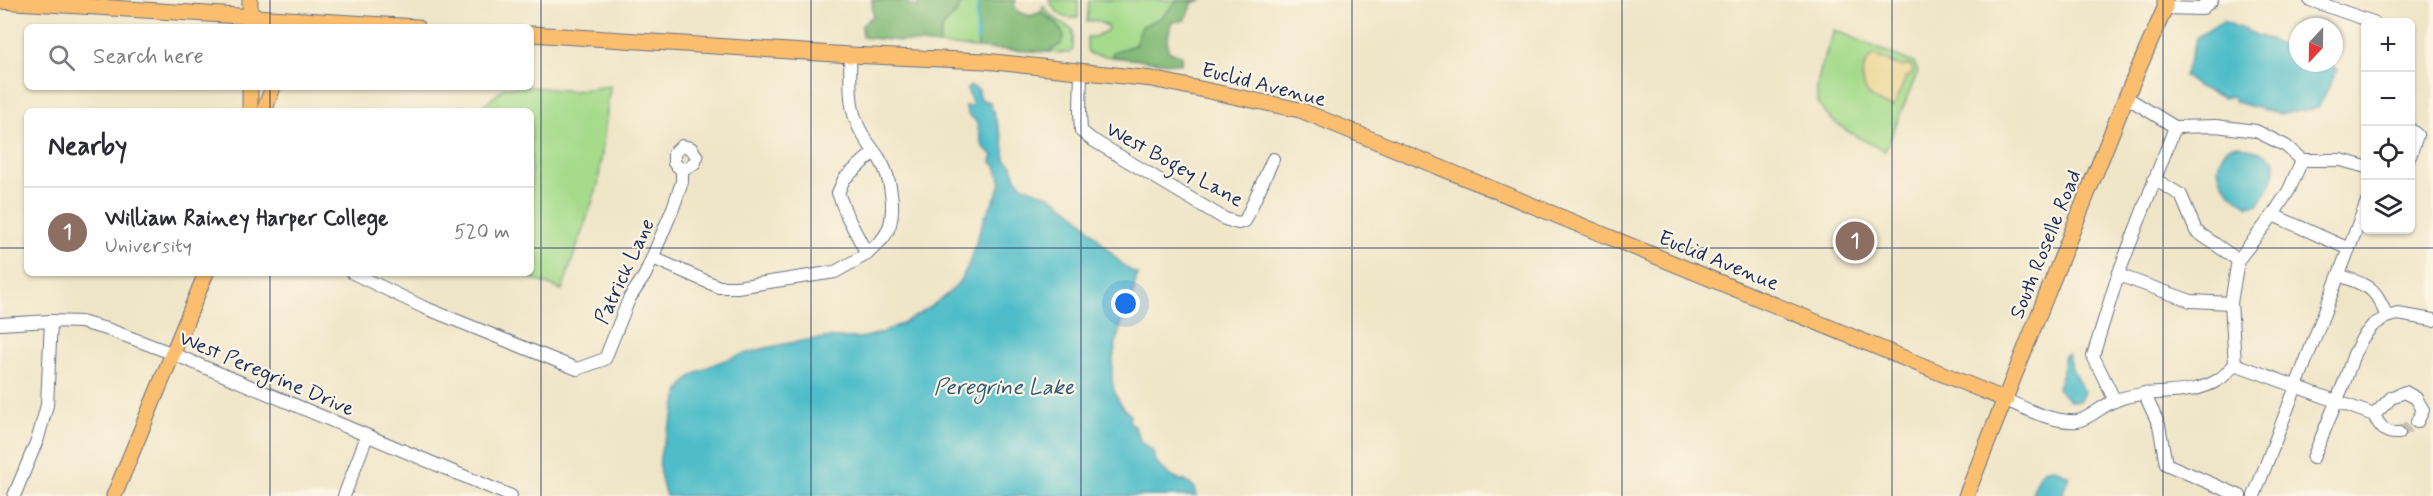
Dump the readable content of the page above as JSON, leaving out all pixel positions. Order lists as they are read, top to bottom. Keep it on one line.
{"streets":{"main road":["Euclid Avenue","South Roselle Road"],"street":["West Bogey Lane","Patrick Lane","West Peregrine Drive"]},"crossings":[["Euclid Avenue","West Bogey Lane"],["Euclid Avenue","South Roselle Road"]],"water":["Peregrine Lake"],"north":"bottom","page":{"map_buttons":["+","−"],"search":"Search here","heading":"Nearby","list":[{"mark":"1","name":"William Rainey Harper College","note":"University","value":"520 m"}],"pins":"1"}}
